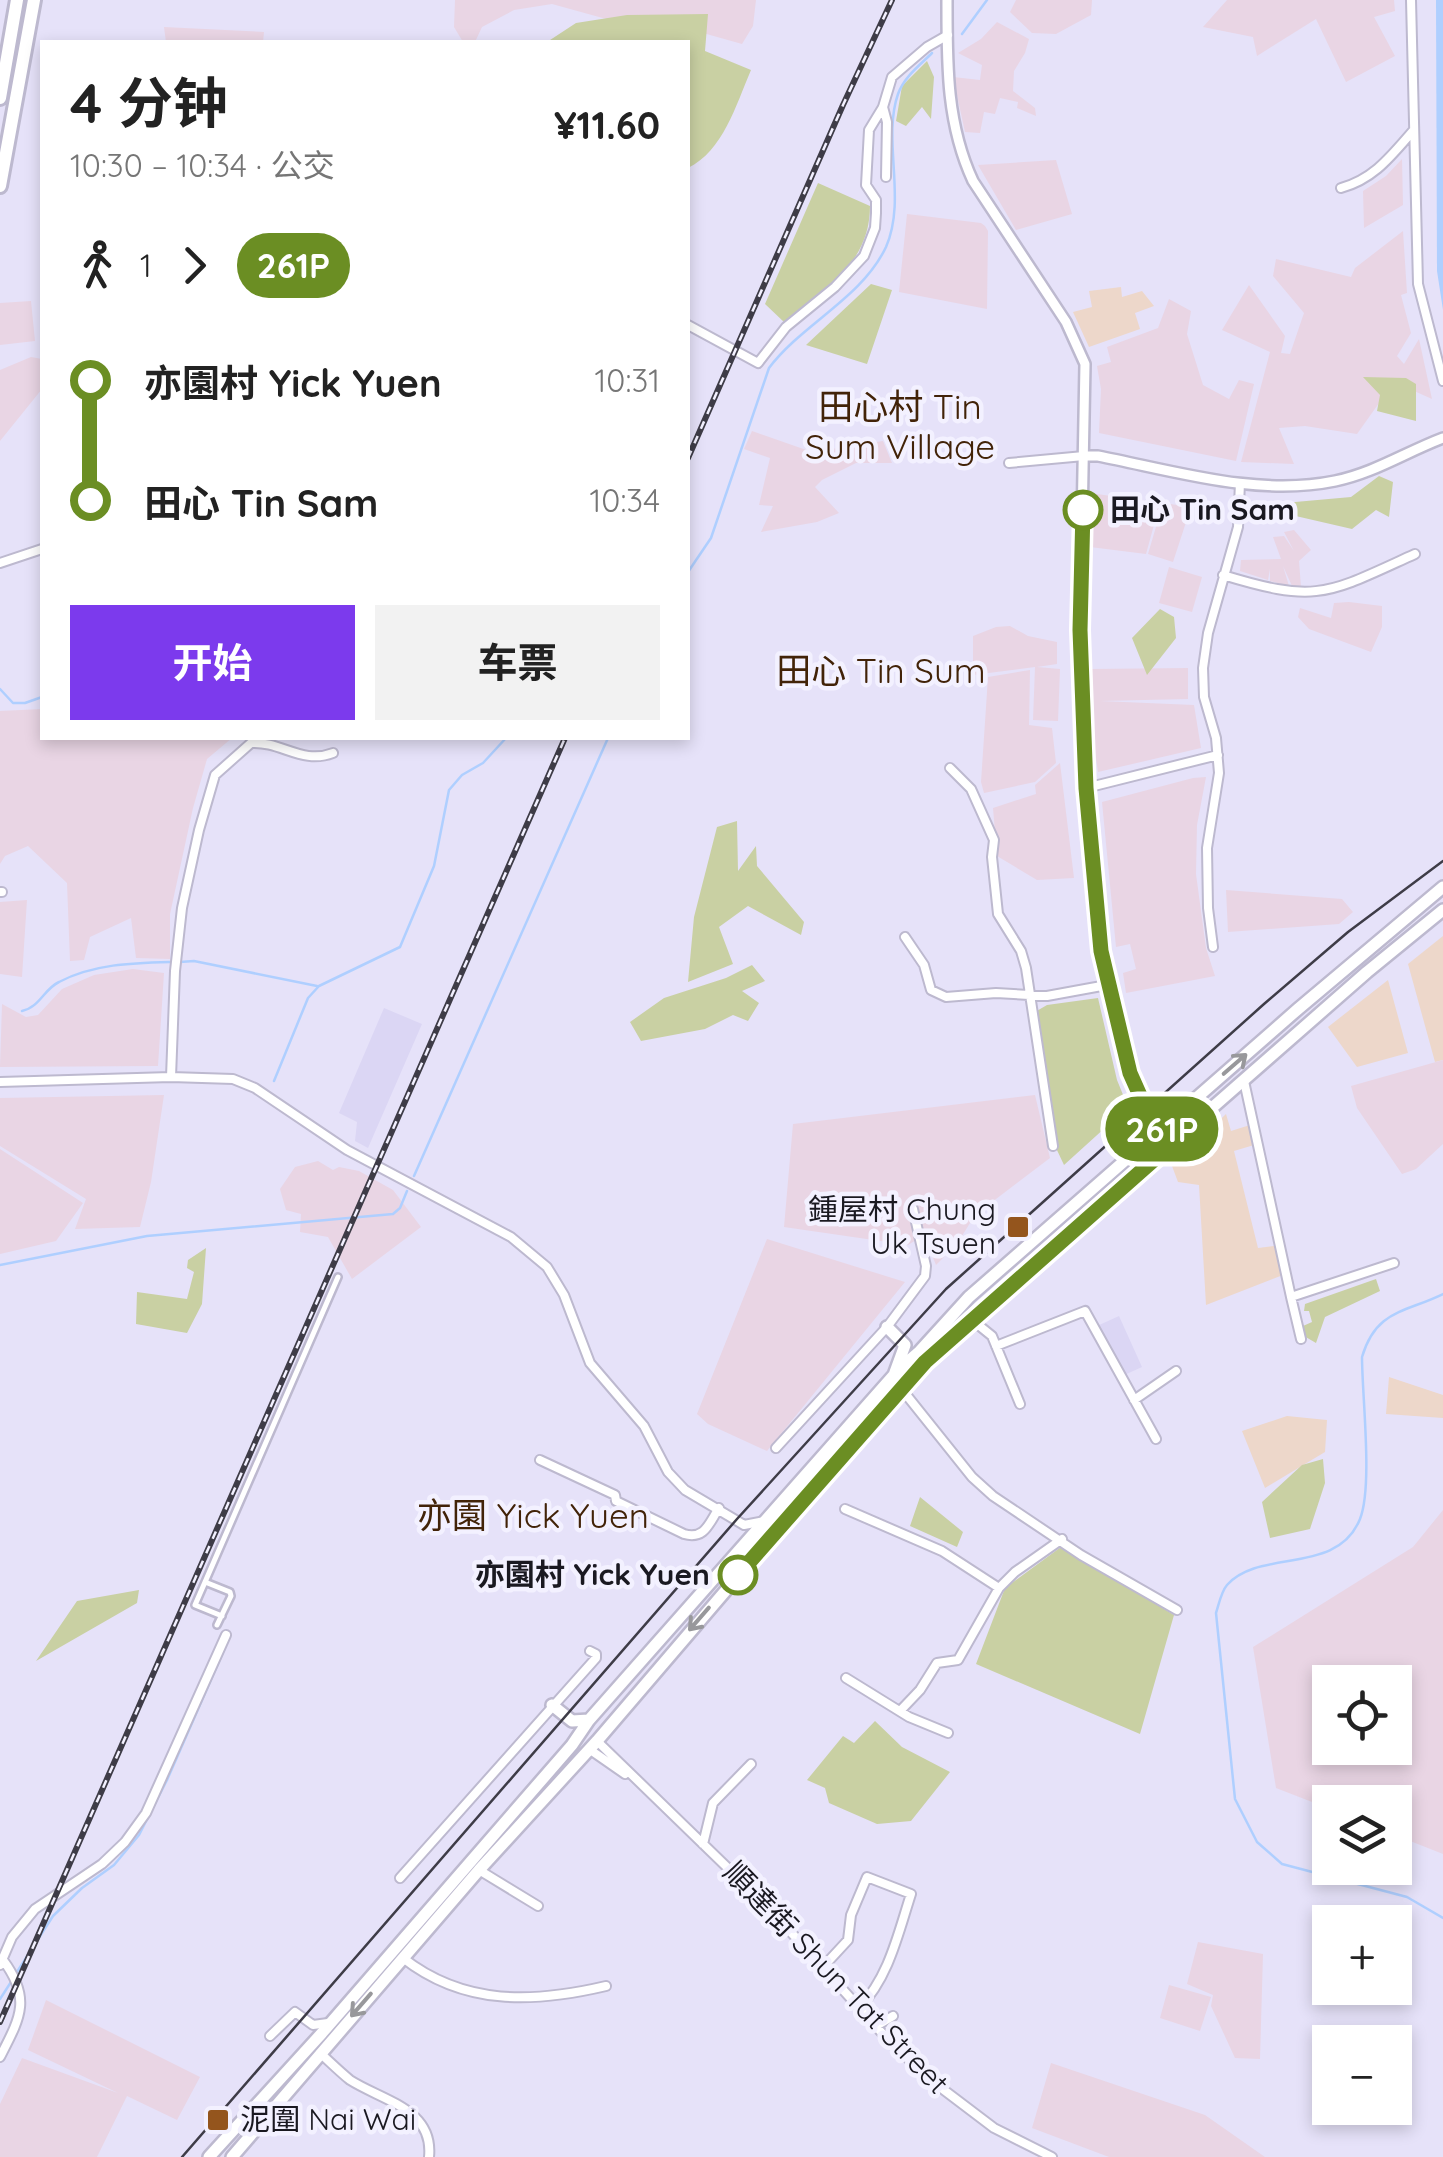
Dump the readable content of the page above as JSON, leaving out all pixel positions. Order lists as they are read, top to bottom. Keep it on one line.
{"streets":{"street":["順達街 Shun Tat Street"]},"districts":["田心村 Tin Sum Village","田心 Tin Sum","亦園 Yick Yuen"],"places":{"other":["田心 Tin Sam","亦園村 Yick Yuen"],"transit":["鍾屋村 Chung Uk Tsuen","泥圍 Nai Wai"]},"lines":["bus line 261P"],"page":{"on_map":"261P","heading":["4 分钟","10:30 – 10:34 · 公交","¥11.60"],"legs":["1","261P"],"list":[{"name":"亦園村 Yick Yuen","value":"10:31"},{"name":"田心 Tin Sam","value":"10:34"}],"buttons":["开始","车票"],"map_buttons":["+","−"]}}
